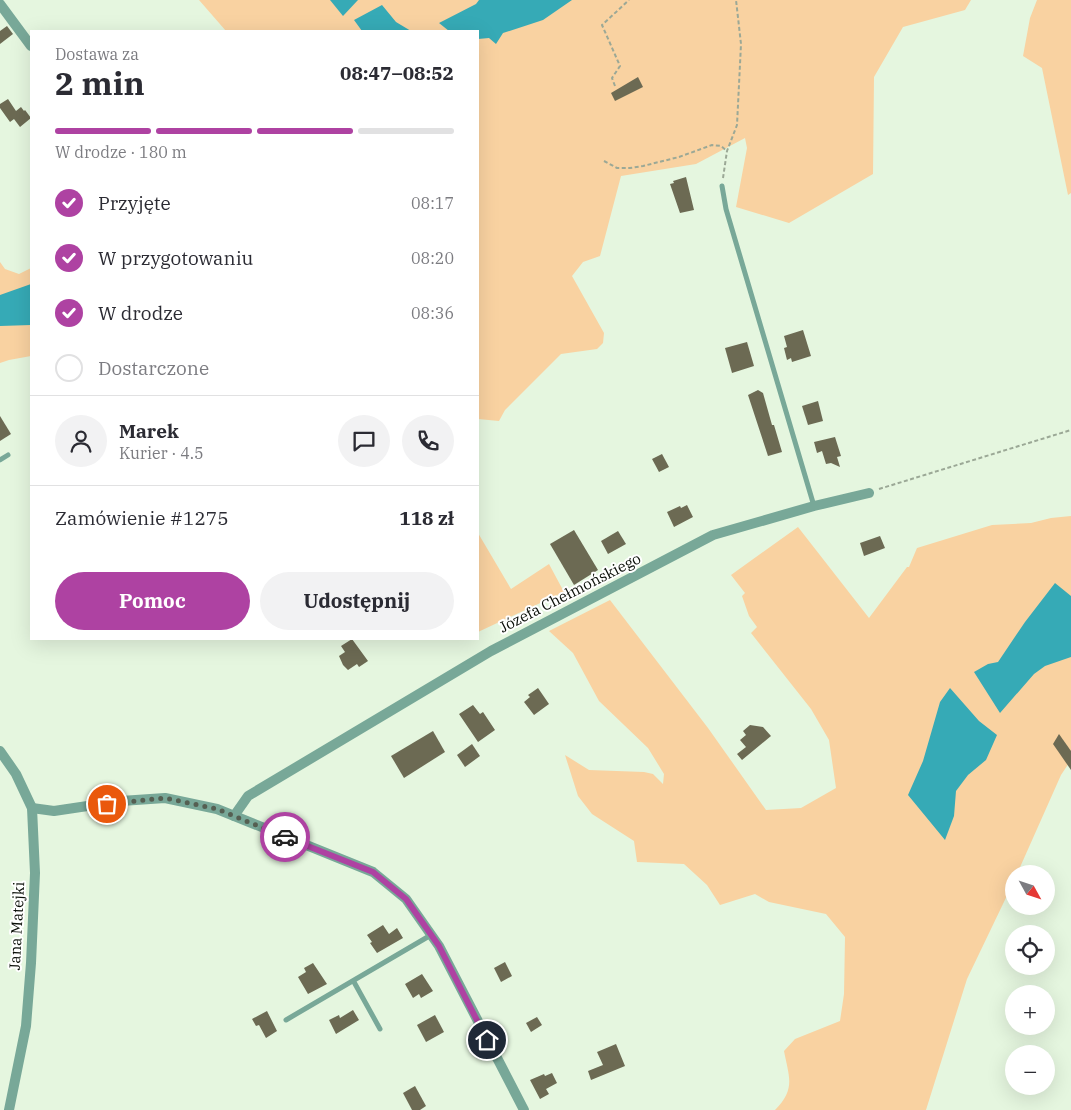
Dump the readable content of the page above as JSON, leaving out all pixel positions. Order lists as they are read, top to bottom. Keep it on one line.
{"streets":{"street":["Józefa Chełmońskiego","Jana Matejki"]},"north":"bottom right","page":{"heading":["2 min","Dostawa za","08:47–08:52"],"panel":["Marek","Kurier · 4.5","Zamówienie #1275","118 zł"],"bar":"W drodze · 180 m","list":[["Przyjęte","08:17"],["W przygotowaniu","08:20"],["W drodze","08:36"],"Dostarczone"],"buttons":["Pomoc","Udostępnij"],"map_buttons":["+","−"]}}
